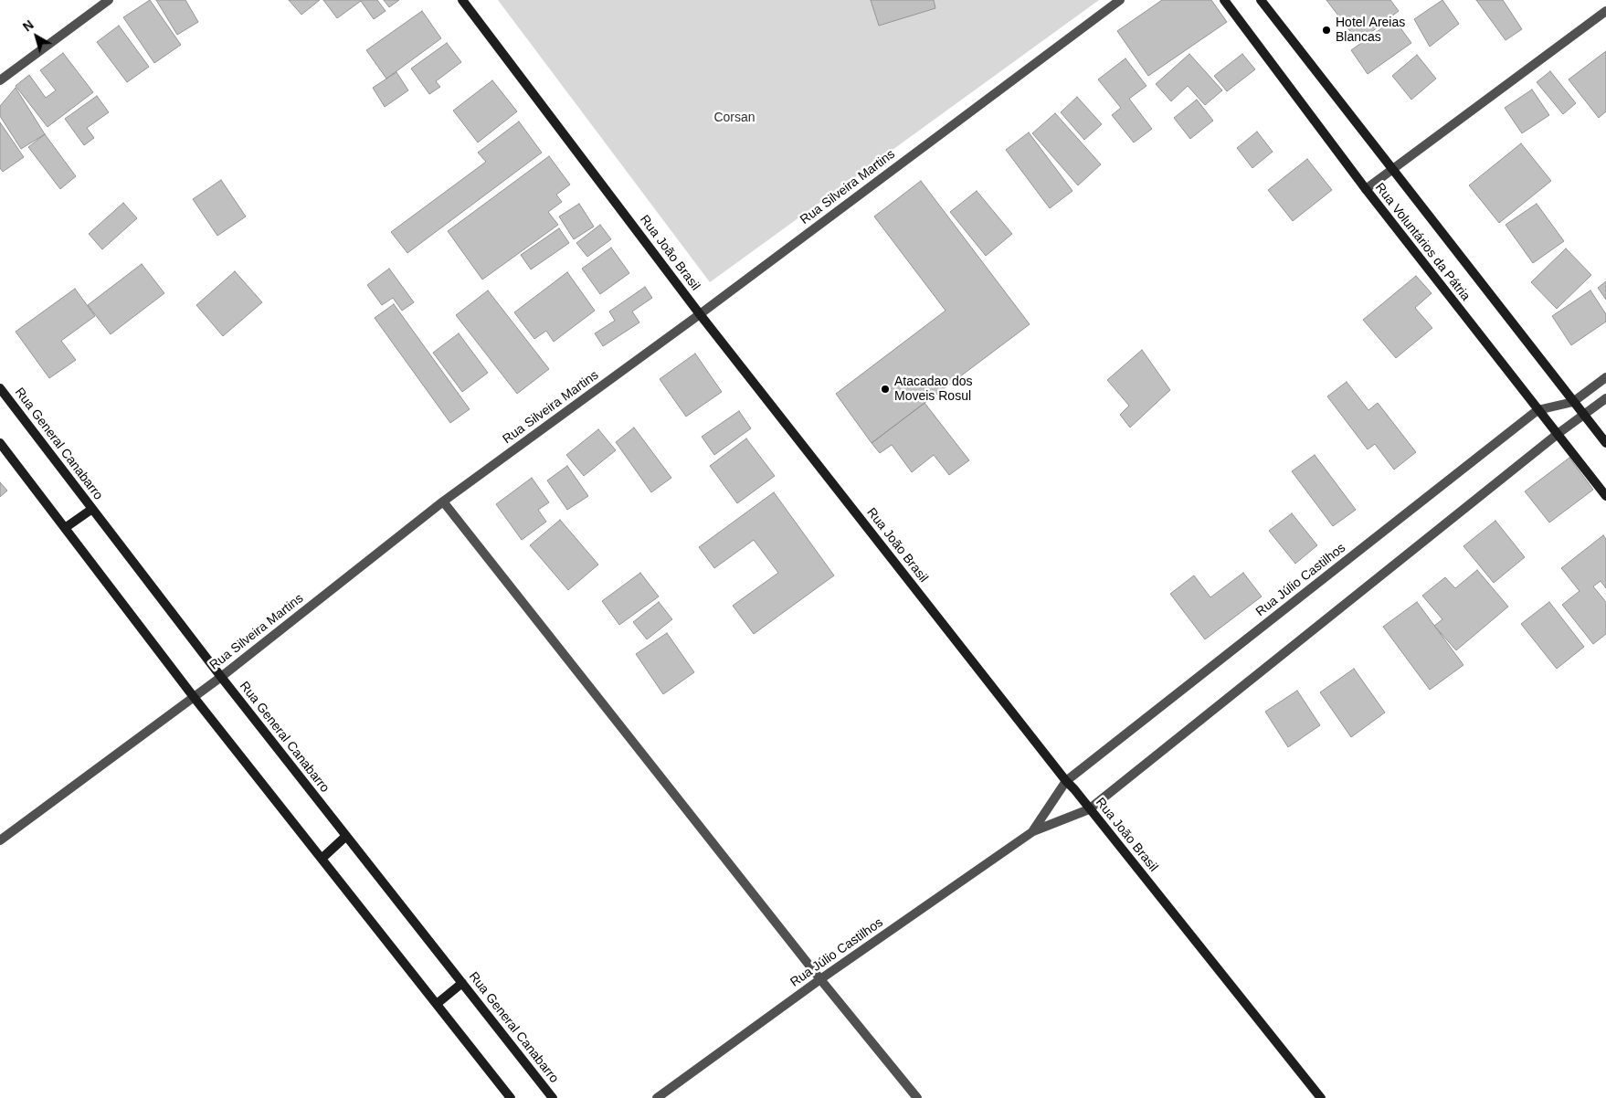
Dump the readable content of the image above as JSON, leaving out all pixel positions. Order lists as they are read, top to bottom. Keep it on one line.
{"streets":{"street":["Rua Silveira Martins","Rua Voluntários da Pátria","Rua João Brasil","Rua General Canabarro","Rua Júlio Castilhos"]},"crossings":[["Rua Silveira Martins","Rua João Brasil"],["Rua Silveira Martins","Rua General Canabarro"],["Rua Voluntários da Pátria","Rua Júlio Castilhos"],["Rua João Brasil","Rua Júlio Castilhos"]],"parks":["Corsan"],"places":["Hotel Areias Blancas","Atacadao dos Moveis Rosul"],"north":"top left"}
